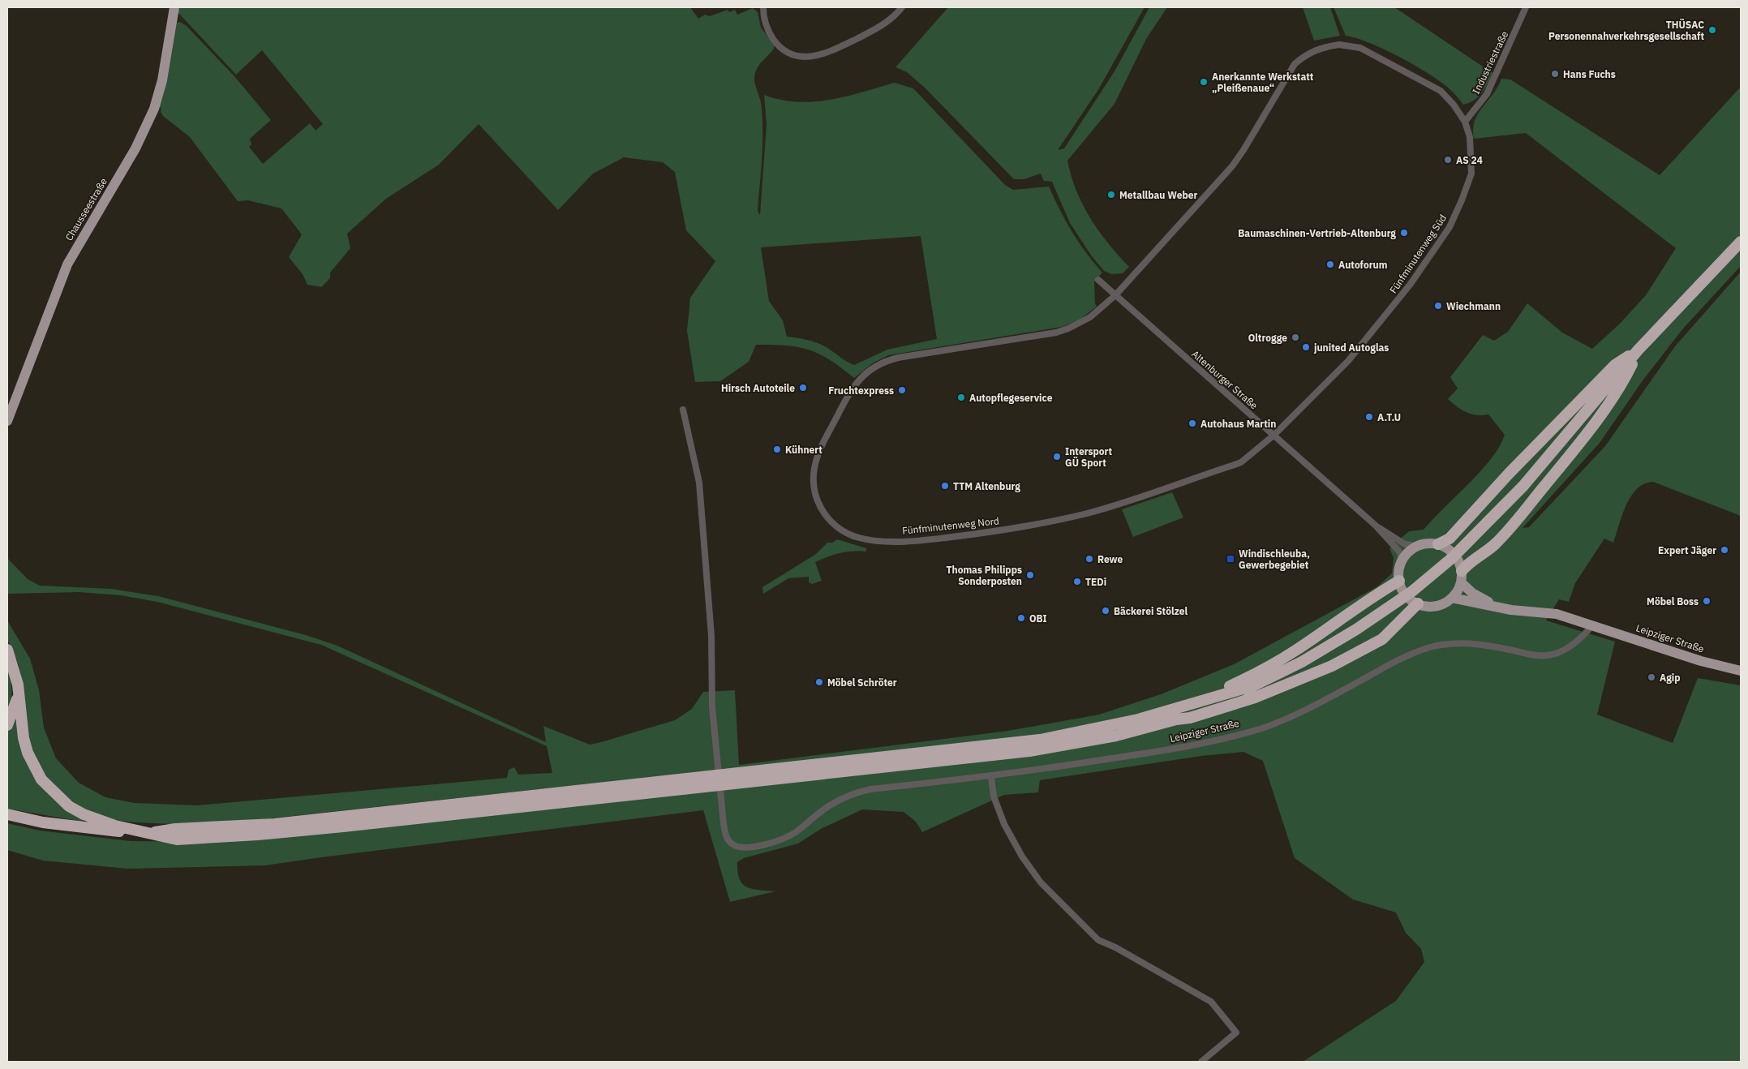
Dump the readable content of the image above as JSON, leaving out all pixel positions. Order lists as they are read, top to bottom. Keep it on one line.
{"streets":{"main road":["Chausseestraße","Leipziger Straße"],"street":["Industriestraße","Fünfminutenweg Süd","Altenburger Straße","Fünfminutenweg Nord"]},"crossings":[["Industriestraße","Fünfminutenweg Süd"],["Fünfminutenweg Süd","Altenburger Straße"],["Fünfminutenweg Süd","Fünfminutenweg Nord"],["Altenburger Straße","Fünfminutenweg Nord"],["Altenburger Straße","Leipziger Straße"]],"places":{"other":["THÜSAC Personennahverkehrsgesellschaft","Hans Fuchs","Anerkannte Werkstatt „Pleißenaue“","AS 24","Metallbau Weber","Baumaschinen-Vertrieb-Altenburg","Autoforum","Wiechmann","Oltrogge","junited Autoglas","Hirsch Autoteile","Fruchtexpress","Autopflegeservice","A.T.U","Autohaus Martin","Kühnert","Intersport GÜ Sport","TTM Altenburg","Expert Jäger","Rewe","Thomas Philipps Sonderposten","TEDi","Möbel Boss","Bäckerei Stölzel","OBI","Agip","Möbel Schröter"],"transit":["Windischleuba, Gewerbegebiet"]}}
